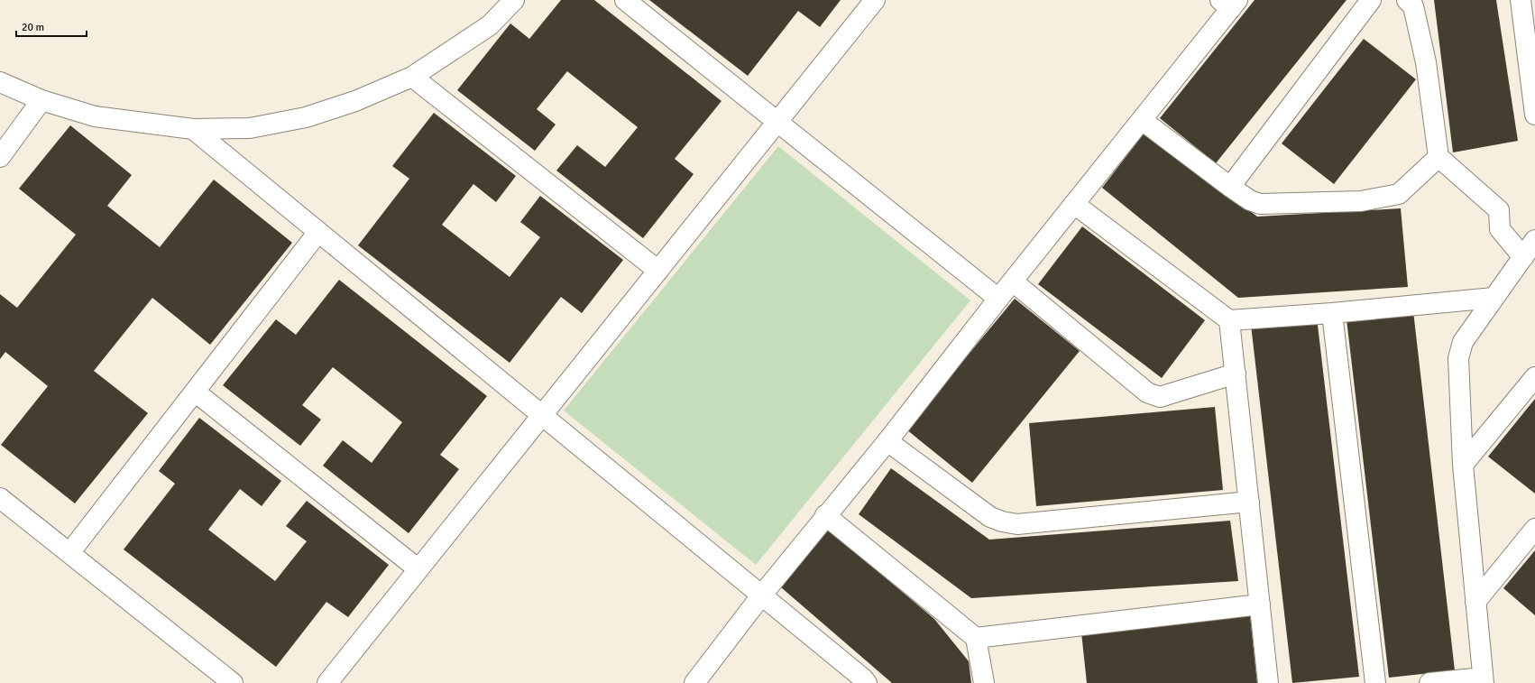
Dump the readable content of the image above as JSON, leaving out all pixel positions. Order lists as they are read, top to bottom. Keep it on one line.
{"scale_bar":"20 m"}
